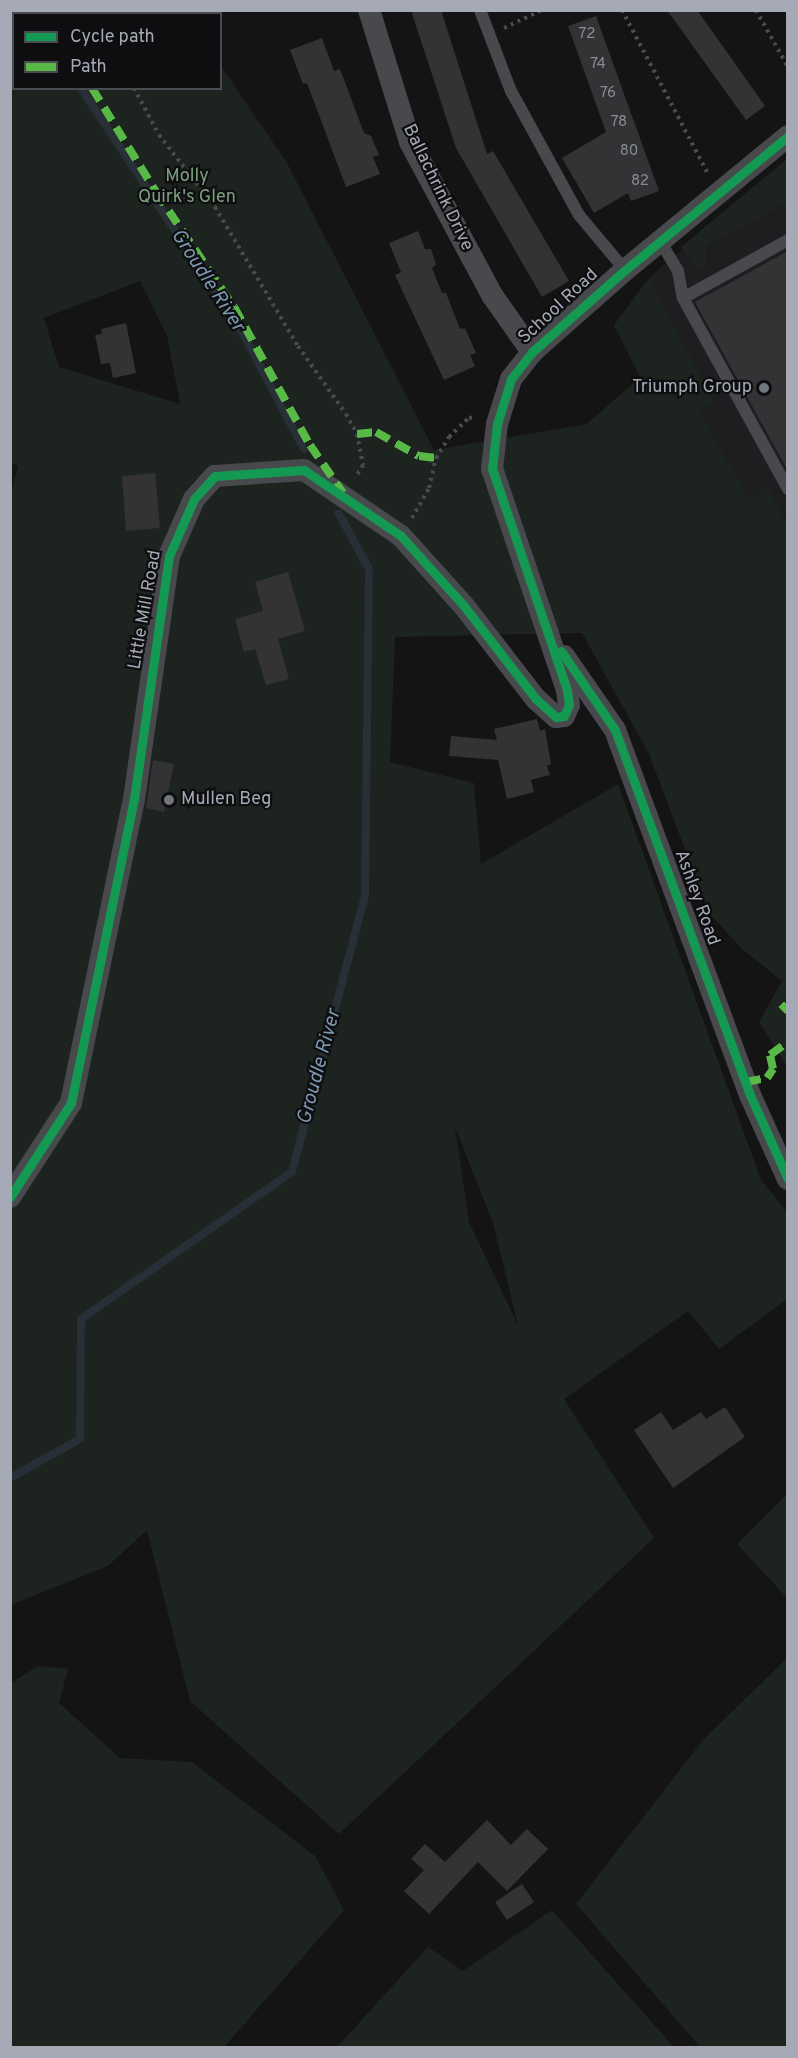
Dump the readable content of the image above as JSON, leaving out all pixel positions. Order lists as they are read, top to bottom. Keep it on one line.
{"streets":{"street":["Ballachrink Drive","School Road","Little Mill Road","Ashley Road"]},"crossings":[["Ballachrink Drive","School Road"],["School Road","Little Mill Road"],["School Road","Ashley Road"],["Little Mill Road","Ashley Road"]],"water":["Groudle River"],"parks":["Molly Quirk's Glen"],"places":["Triumph Group","Mullen Beg"],"house_numbers":["72","74","76","78","80","82"],"legend":["Cycle path","Path"]}
